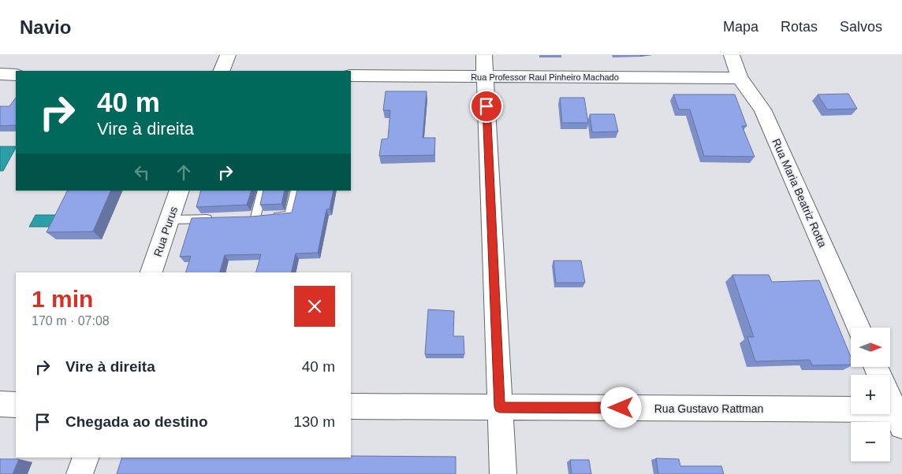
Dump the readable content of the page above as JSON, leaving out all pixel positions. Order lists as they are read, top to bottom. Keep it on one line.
{"streets":{"street":["Rua Professor Raul Pinheiro Machado","Rua Maria Beatriz Rotta","Rua Purus","Rua Gustavo Rattman"]},"crossings":[["Rua Professor Raul Pinheiro Machado","Rua Maria Beatriz Rotta"]],"north":"right","page":{"header":"Navio","nav":["Mapa","Rotas","Salvos"],"turn":["40 m","Vire à direita"],"heading":["1 min","170 m · 07:08"],"map_buttons":["+","−"],"list":[{"name":"Vire à direita","value":"40 m"},{"name":"Chegada ao destino","value":"130 m"}]}}
